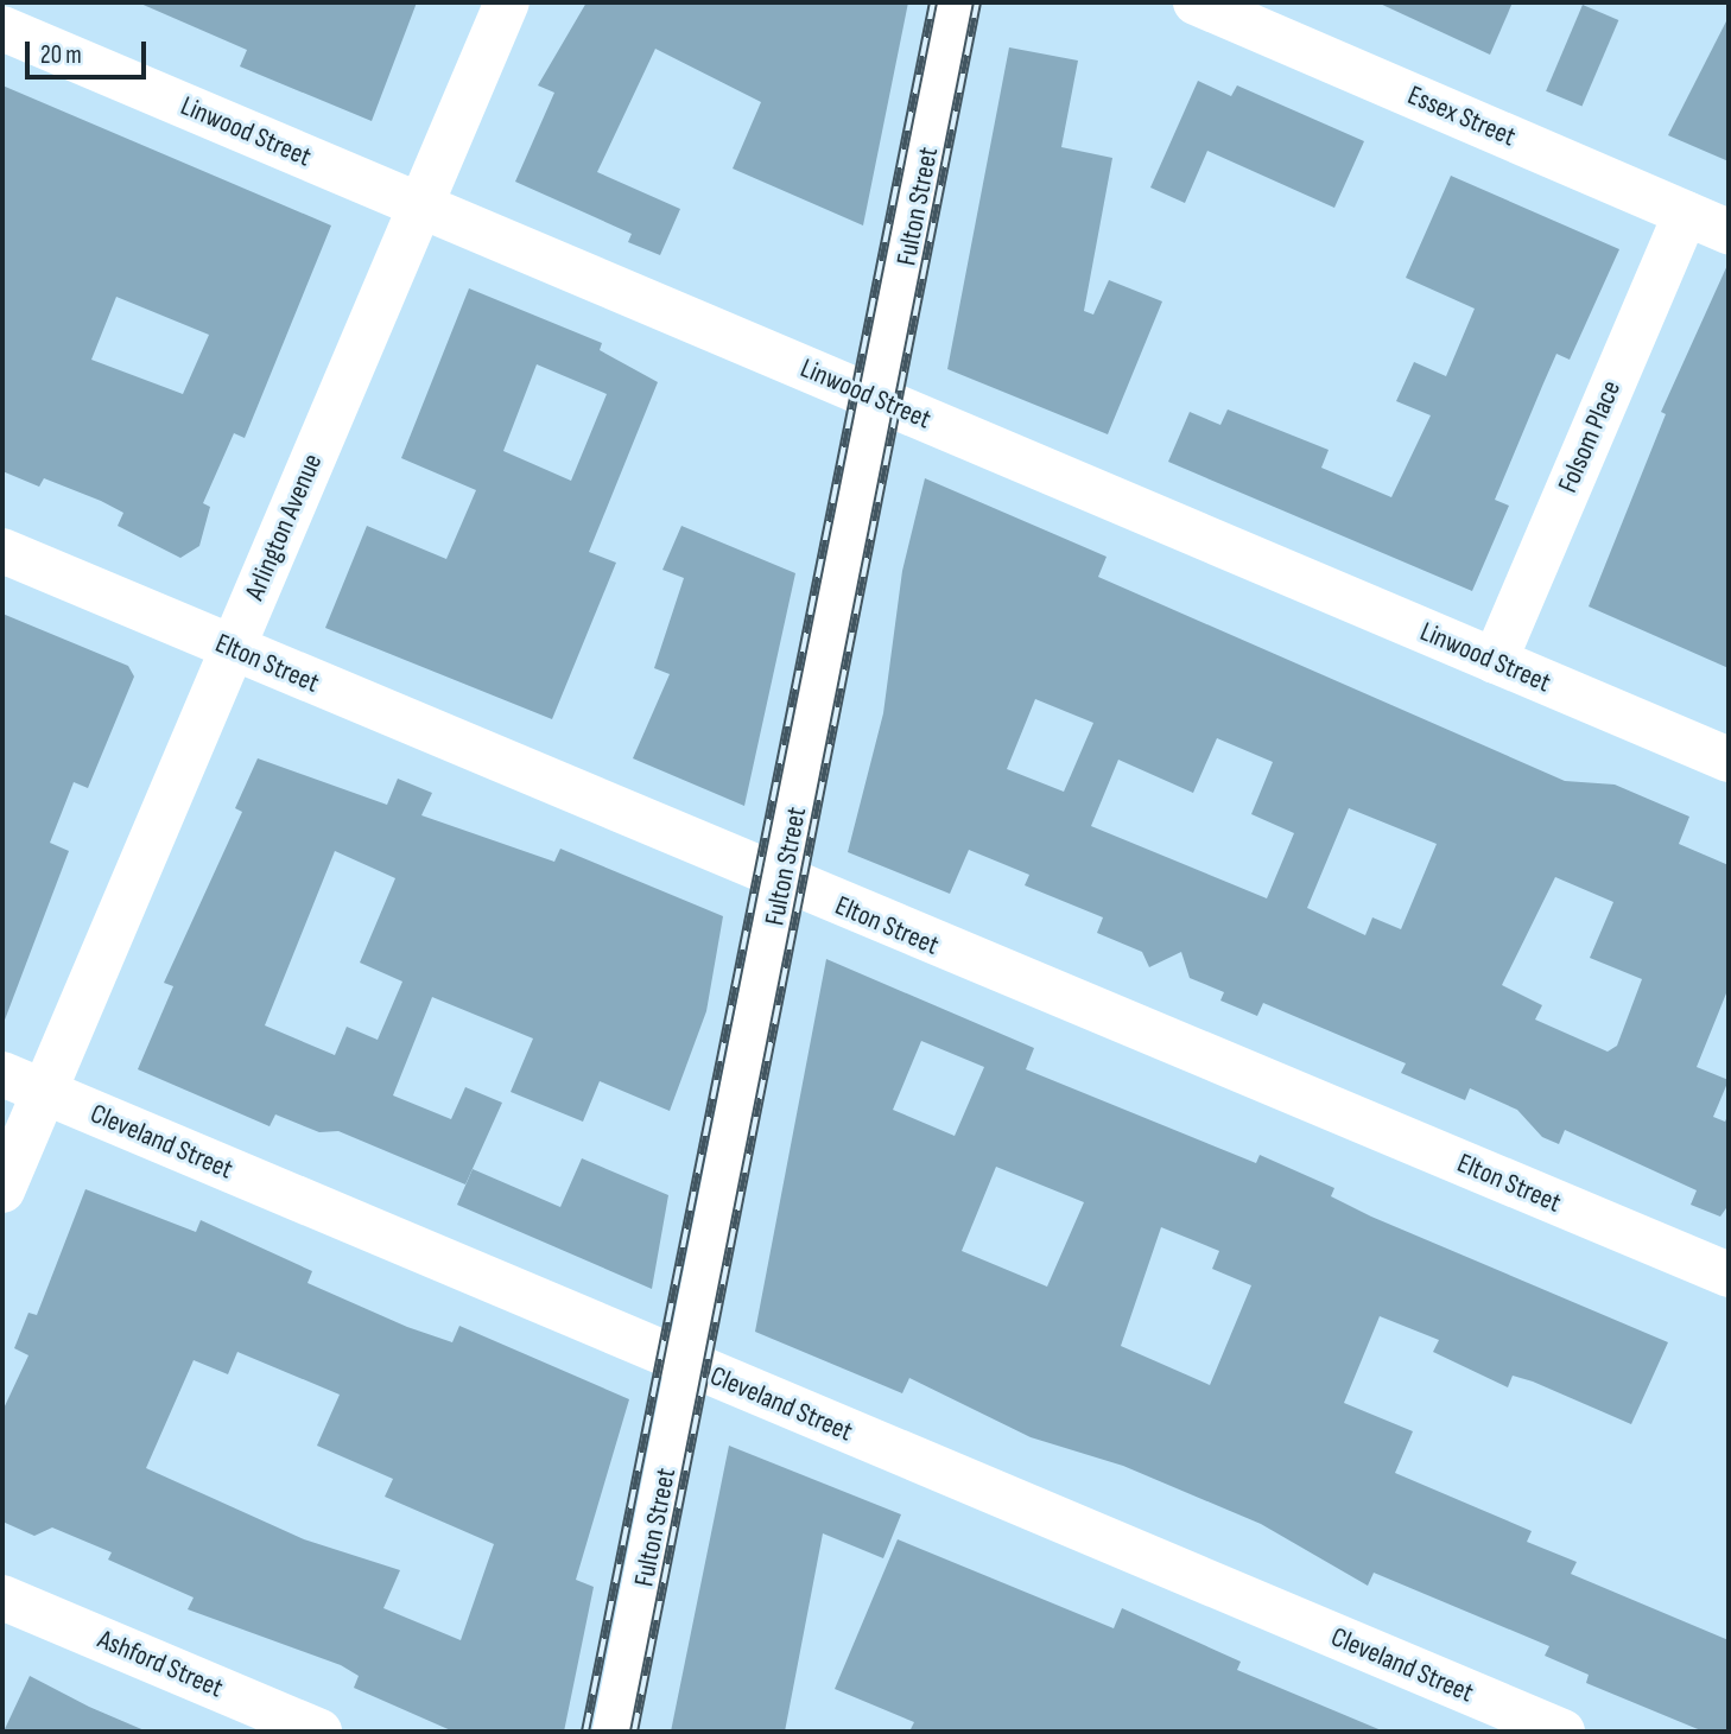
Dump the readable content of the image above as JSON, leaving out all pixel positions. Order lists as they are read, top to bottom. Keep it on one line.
{"streets":{"street":["Essex Street","Linwood Street","Fulton Street","Folsom Place","Arlington Avenue","Elton Street","Cleveland Street","Ashford Street"]},"crossings":[["Essex Street","Folsom Place"],["Linwood Street","Fulton Street"],["Linwood Street","Folsom Place"],["Linwood Street","Arlington Avenue"],["Fulton Street","Elton Street"],["Fulton Street","Cleveland Street"],["Arlington Avenue","Elton Street"],["Arlington Avenue","Cleveland Street"]],"scale_bar":"20 m"}
